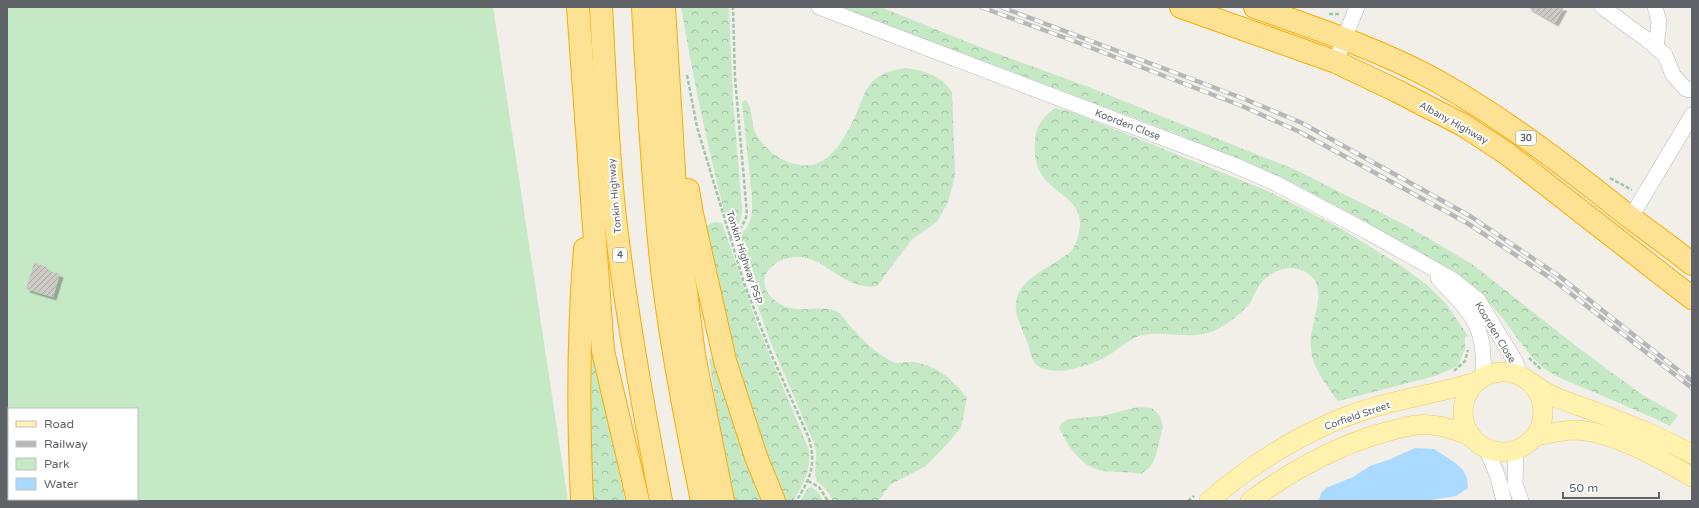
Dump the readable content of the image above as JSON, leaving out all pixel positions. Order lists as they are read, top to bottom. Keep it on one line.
{"streets":{"highway":["Albany Highway","30","Tonkin Highway","4"],"main road":["Corfield Street"],"street":["Koorden Close"],"path":["Tonkin Highway PSP"]},"crossings":[["Koorden Close","Corfield Street"]],"legend":["Road","Railway","Park","Water"],"scale_bar":"50 m"}
